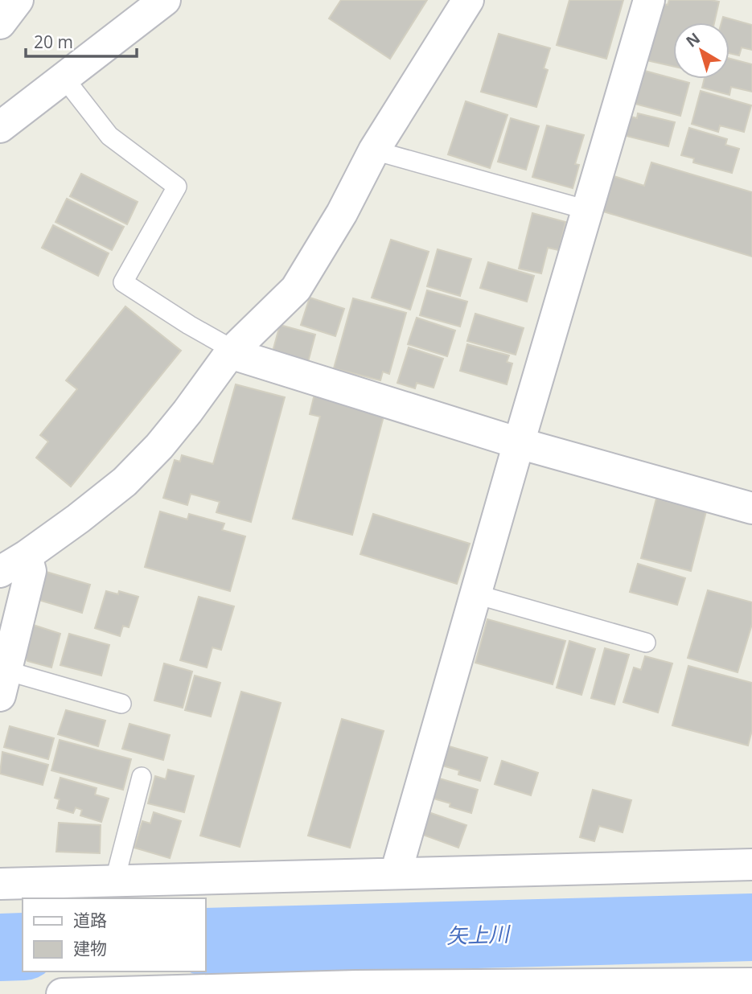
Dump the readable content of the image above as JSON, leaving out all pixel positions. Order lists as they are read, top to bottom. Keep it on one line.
{"water":["矢上川"],"legend":["道路","建物"],"scale_bar":"20 m","north":"top left"}
